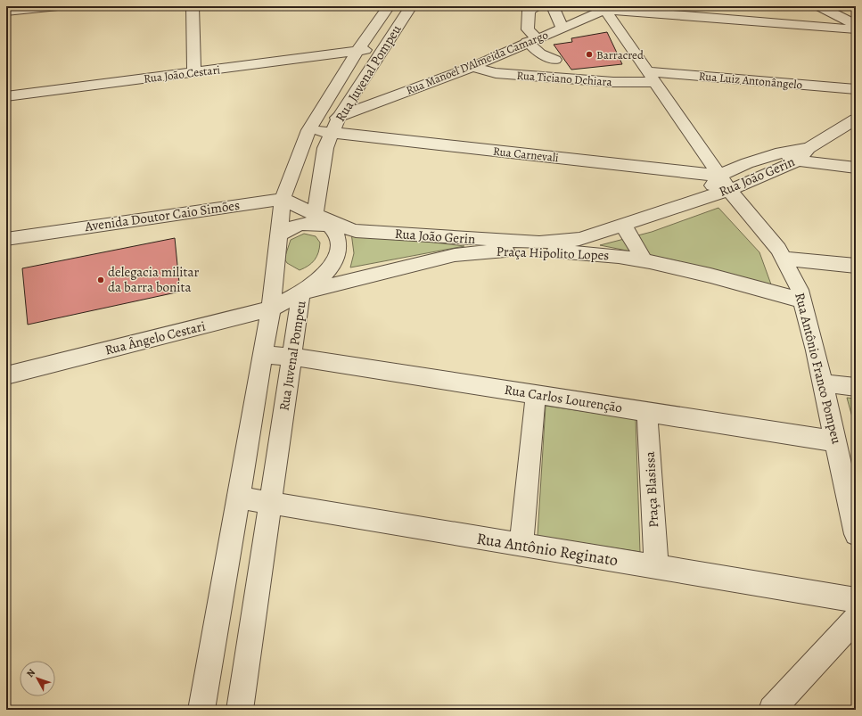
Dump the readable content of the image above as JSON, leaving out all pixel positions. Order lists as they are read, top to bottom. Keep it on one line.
{"streets":{"street":["Rua Manoel D'Almeida Camargo","Rua Juvenal Pompeu","Rua João Cestari","Rua Ticiano Dchiara","Rua Luiz Antonângelo","Rua Carnevali","Rua João Gerin","Avenida Doutor Caio Simões","Praça Hipolito Lopes","Rua Ângelo Cestari","Rua Antônio Franco Pompeu","Rua Carlos Lourenção","Praça Blasissa","Rua Antônio Reginato"]},"crossings":[["Rua Manoel D'Almeida Camargo","Rua Juvenal Pompeu"],["Rua Manoel D'Almeida Camargo","Rua Ticiano Dchiara"],["Rua Manoel D'Almeida Camargo","Rua Carnevali"],["Rua Manoel D'Almeida Camargo","Rua Antônio Franco Pompeu"],["Rua Juvenal Pompeu","Rua João Cestari"],["Rua Juvenal Pompeu","Rua Carnevali"],["Rua Juvenal Pompeu","Rua João Gerin"],["Rua Juvenal Pompeu","Avenida Doutor Caio Simões"],["Rua Juvenal Pompeu","Praça Hipolito Lopes"],["Rua Juvenal Pompeu","Rua Ângelo Cestari"],["Rua Juvenal Pompeu","Rua Carlos Lourenção"],["Rua Juvenal Pompeu","Rua Antônio Reginato"],["Rua Ticiano Dchiara","Rua Antônio Franco Pompeu"],["Rua Luiz Antonângelo","Rua Antônio Franco Pompeu"],["Rua Carnevali","Rua João Gerin"],["Rua Carnevali","Rua Antônio Franco Pompeu"],["Rua João Gerin","Rua Antônio Franco Pompeu"],["Praça Hipolito Lopes","Rua Ângelo Cestari"],["Praça Hipolito Lopes","Rua Antônio Franco Pompeu"],["Rua Antônio Franco Pompeu","Rua Carlos Lourenção"],["Rua Carlos Lourenção","Praça Blasissa"],["Praça Blasissa","Rua Antônio Reginato"]],"places":["Barracred","delegacia militar da barra bonita"],"north":"top left"}
